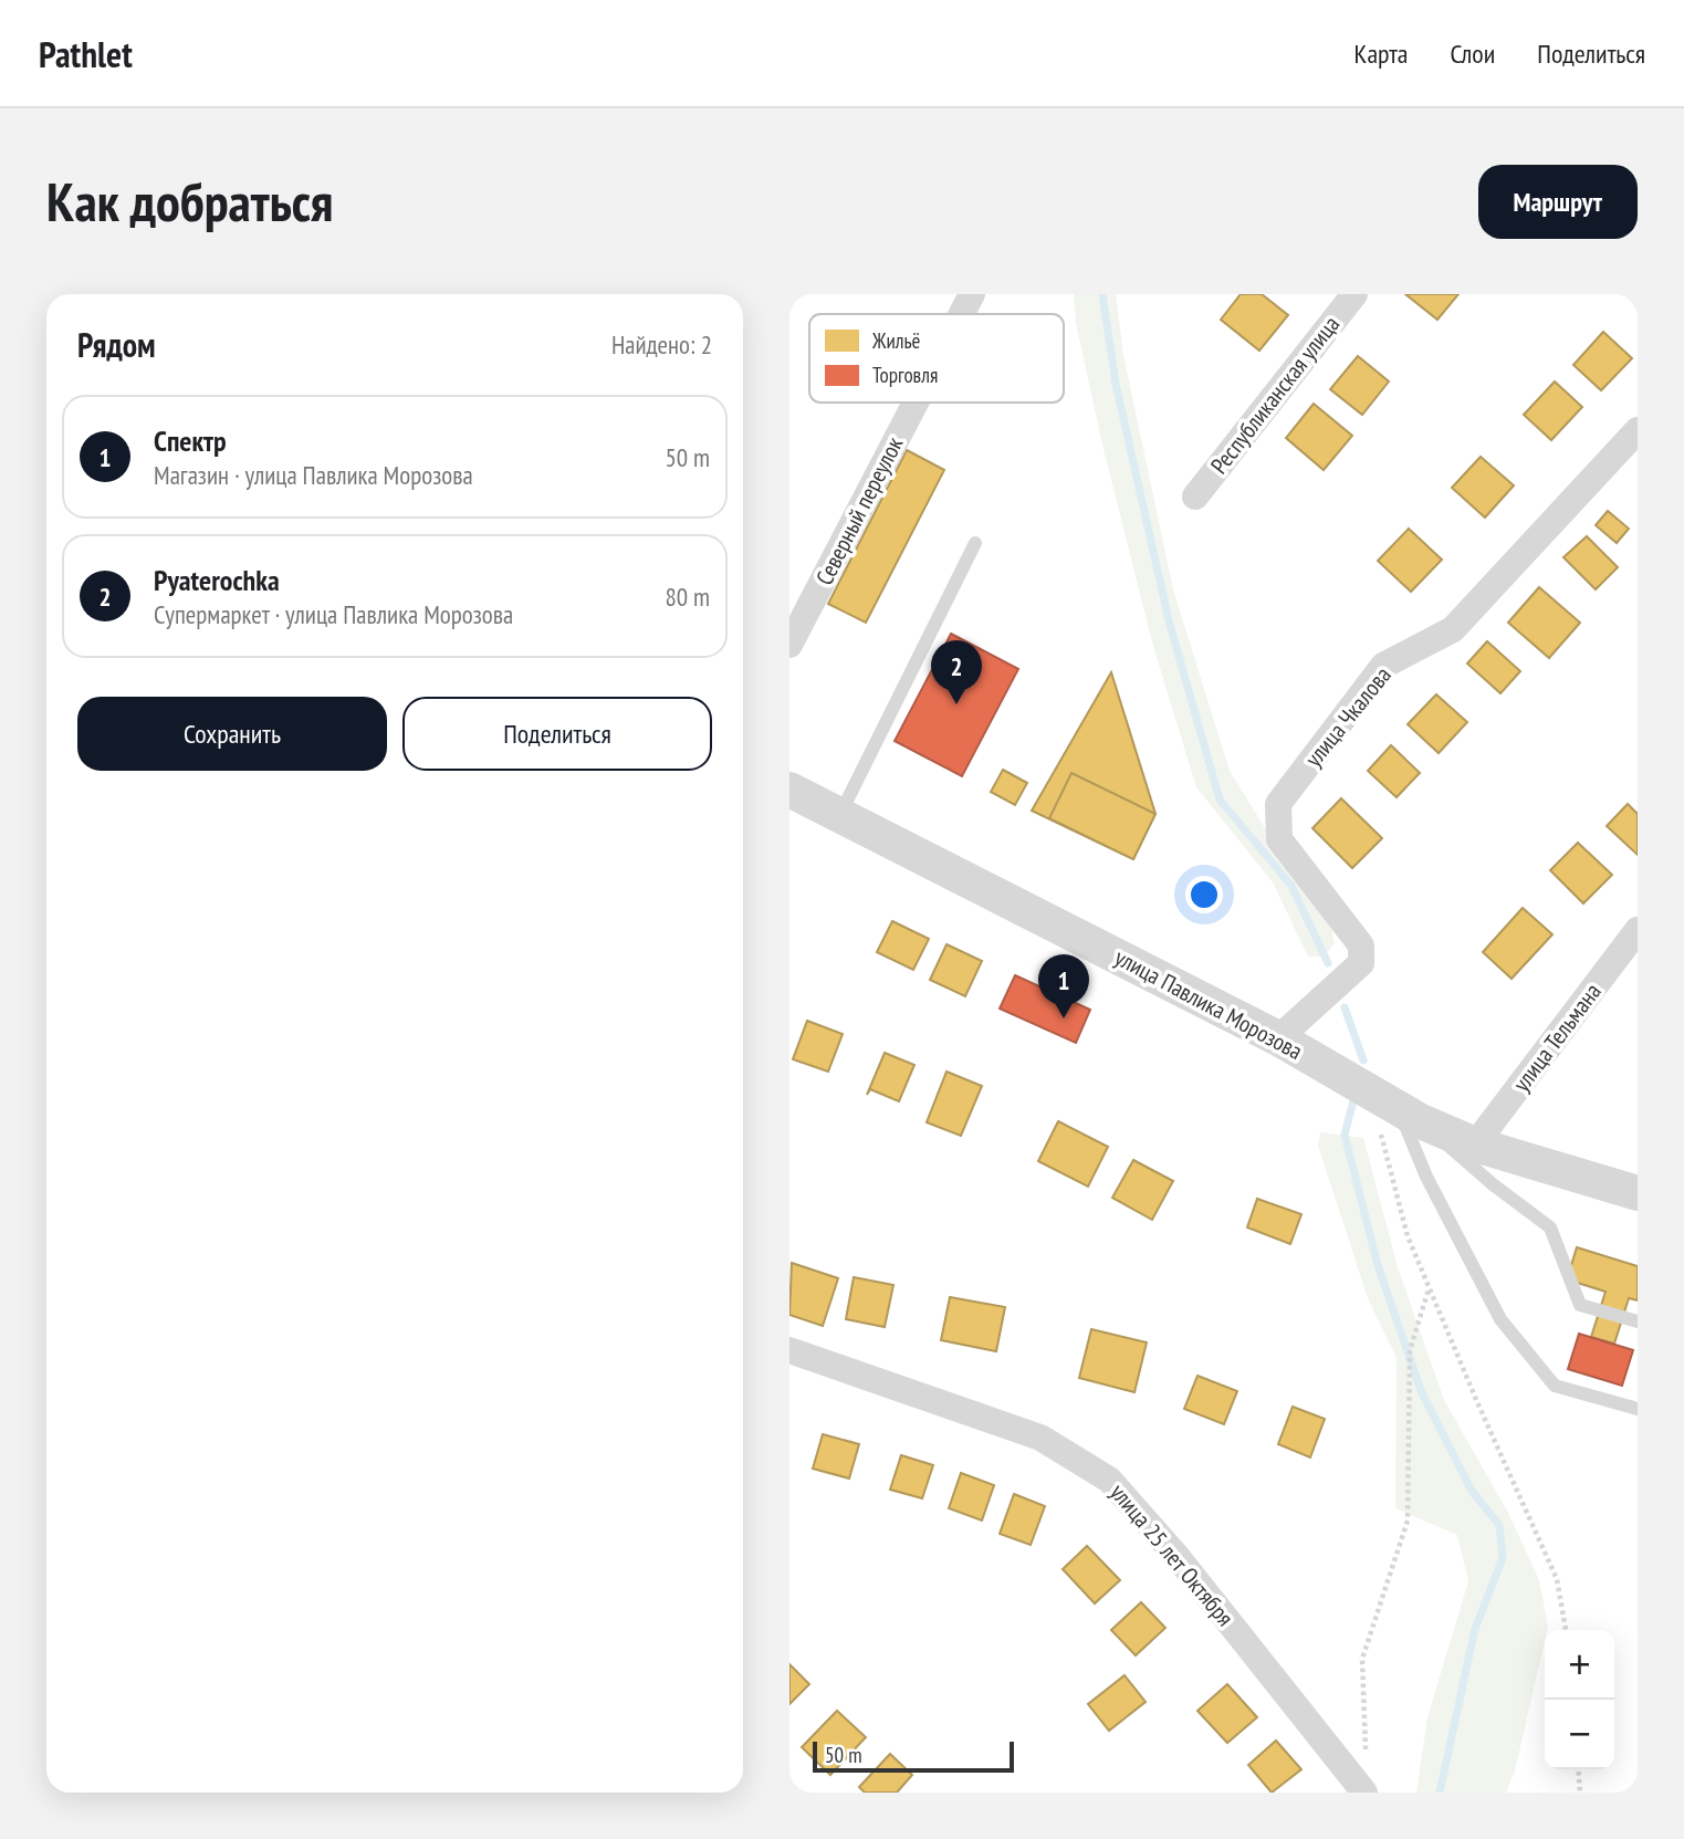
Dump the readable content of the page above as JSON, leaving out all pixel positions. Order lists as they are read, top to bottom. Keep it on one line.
{"streets":{"street":["Республиканская улица","Северный переулок","улица Чкалова","улица Павлика Морозова","улица Тельмана","улица 25 лет Октября"]},"crossings":[["улица Чкалова","улица Павлика Морозова"],["улица Павлика Морозова","улица Тельмана"]],"legend":["Жильё","Торговля"],"scale_bar":"50 m","page":{"header":"Pathlet","nav":["Карта","Слои","Поделиться"],"buttons":["Маршрут",["Сохранить","Поделиться"]],"title":"Как добраться","heading":["Рядом","Найдено: 2"],"list":[{"mark":"1","name":"Спектр","note":"Магазин · улица Павлика Морозова","value":"50 m"},{"mark":"2","name":"Pyaterochka","note":"Супермаркет · улица Павлика Морозова","value":"80 m"}],"pins":["2","1"],"map_buttons":["+","−"],"scale":"50 m"}}
